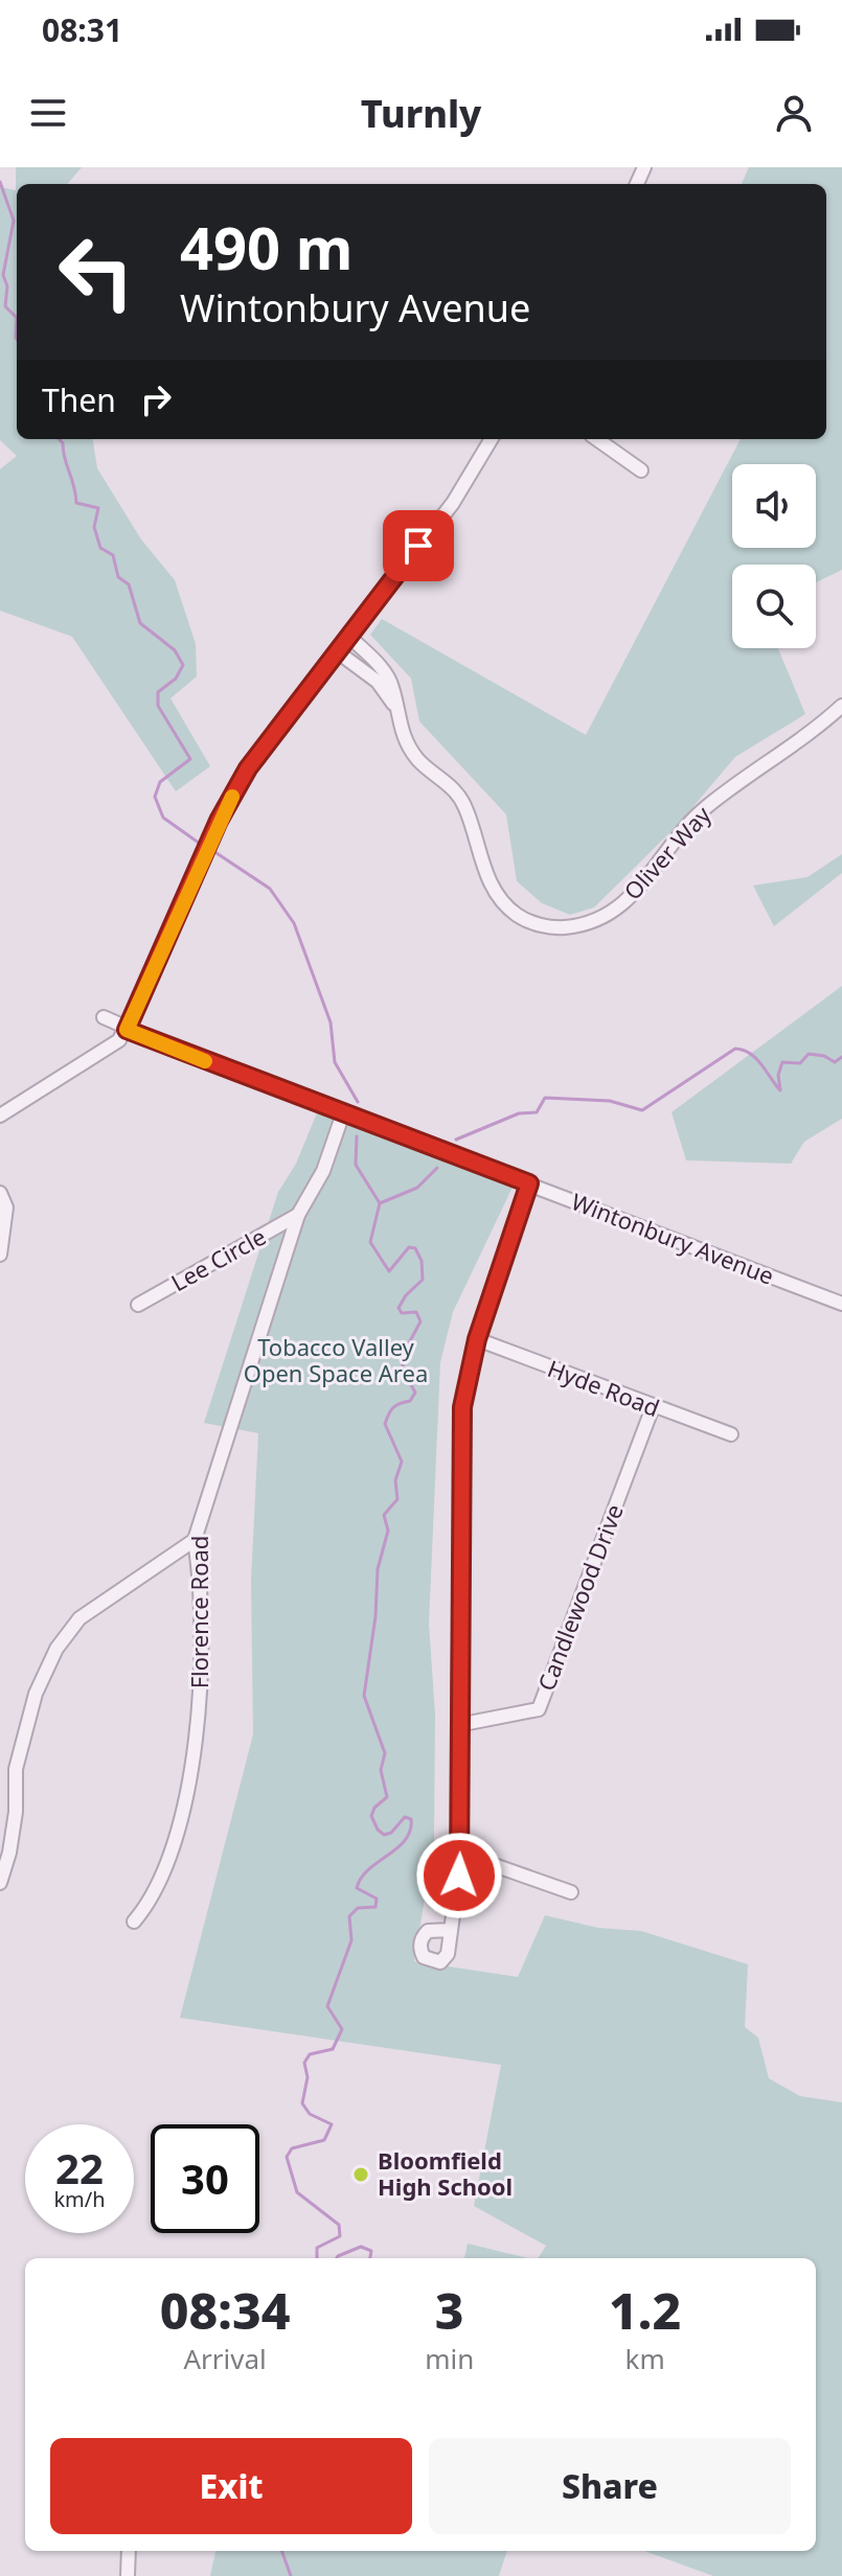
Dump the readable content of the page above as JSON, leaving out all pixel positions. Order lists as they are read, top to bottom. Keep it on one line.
{"streets":{"street":["Oliver Way","Wintonbury Avenue","Lee Circle","Hyde Road","Candlewood Drive","Florence Road"]},"crossings":[["Wintonbury Avenue","Florence Road"],["Lee Circle","Florence Road"],["Hyde Road","Candlewood Drive"]],"parks":["Tobacco Valley Open Space Area"],"places":["Bloomfield High School"],"page":{"status":"08:31","header":"Turnly","turn":["490 m","Wintonbury Avenue"],"then":"Then","speed":"22 km/h","limit":"30","eta":["08:34","Arrival","3","min","1.2","km"],"buttons":["Exit","Share"]}}
